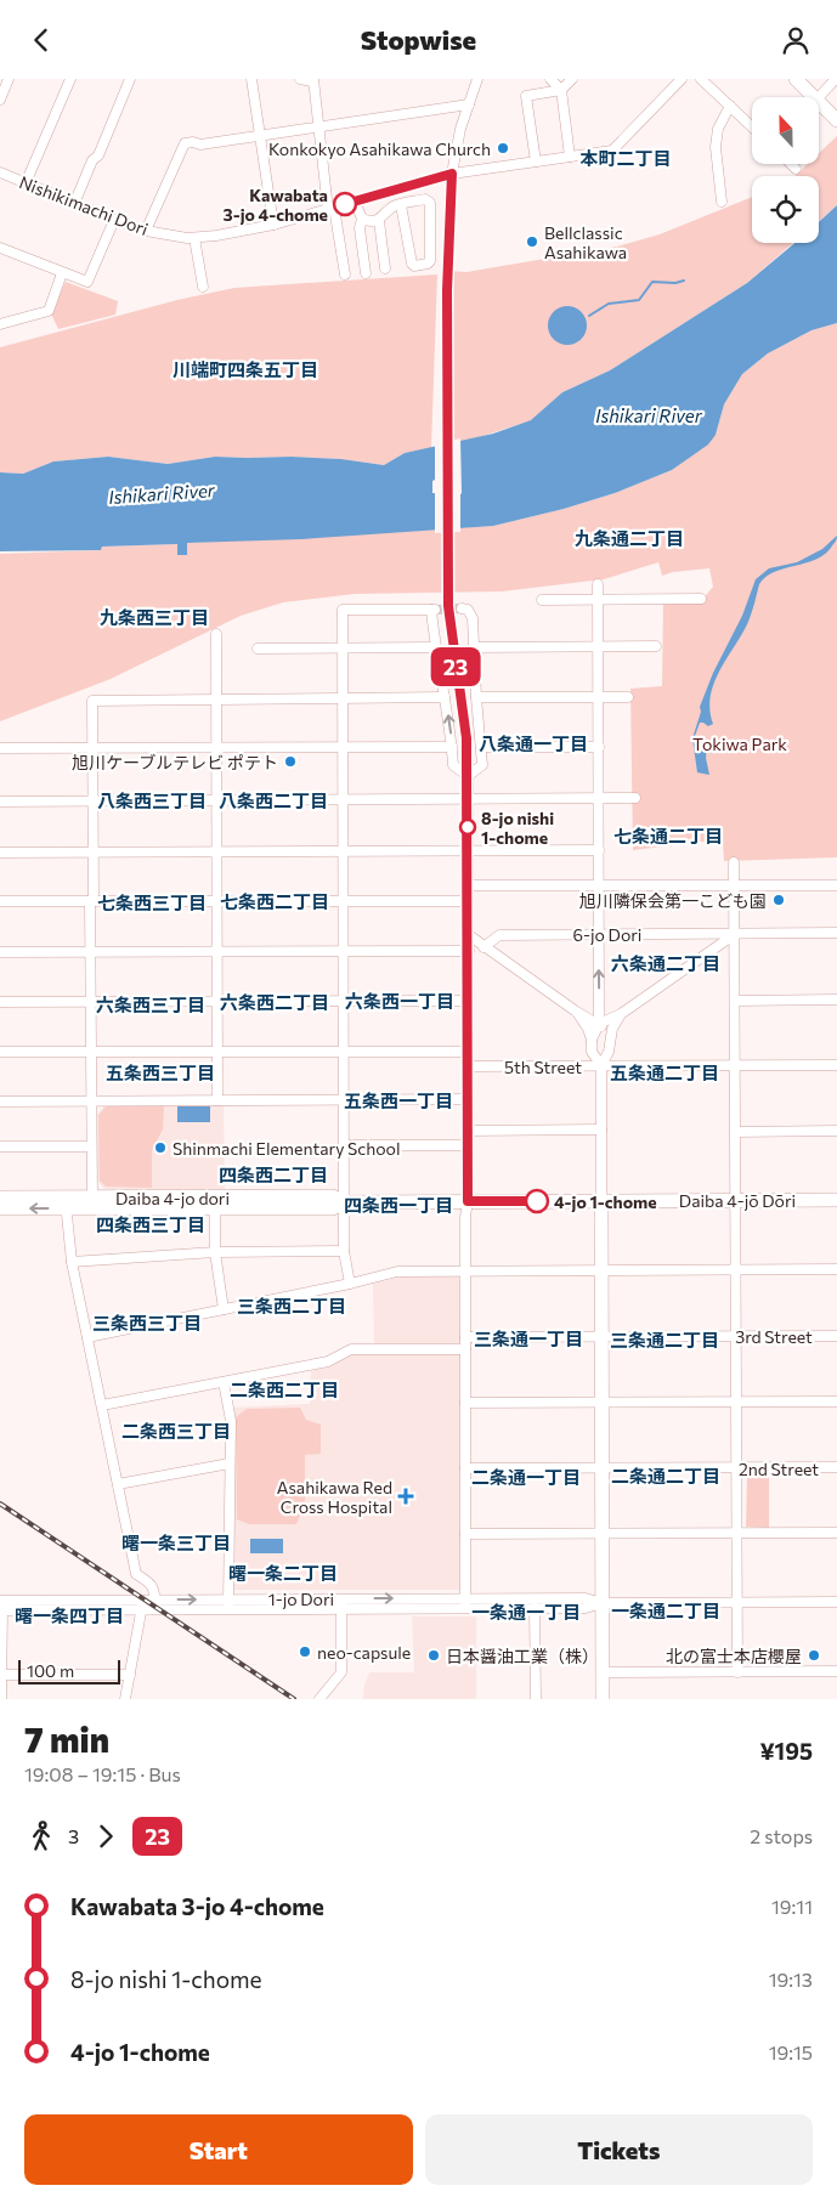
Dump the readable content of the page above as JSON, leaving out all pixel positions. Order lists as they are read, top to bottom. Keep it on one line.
{"streets":{"highway":["Daiba 4-jo dori","Daiba 4-jō Dōri"],"street":["Nishikimachi Dori","6-jo Dori","5th Street","3rd Street","2nd Street","1-jo Dori"]},"crossings":[["Daiba 4-jo dori","Daiba 4-jō Dōri"]],"districts":["本町二丁目","川端町四条五丁目","九条通二丁目","九条西三丁目","八条通一丁目","八条西三丁目","八条西二丁目","七条通二丁目","七条西二丁目","七条西三丁目","六条通二丁目","六条西一丁目","六条西二丁目","六条西三丁目","五条西三丁目","五条通二丁目","五条西一丁目","四条西二丁目","四条西一丁目","四条西三丁目","三条西二丁目","三条西三丁目","三条通一丁目","三条通二丁目","二条西二丁目","二条西三丁目","二条通二丁目","二条通一丁目","曙一条三丁目","曙一条二丁目","一条通二丁目","一条通一丁目","曙一条四丁目"],"water":["Ishikari River"],"parks":["Tokiwa Park"],"places":{"other":["Konkokyo Asahikawa Church","Kawabata 3-jo 4-chome","Bellclassic Asahikawa","旭川ケーブルテレビ ポテト","8-jo nishi 1-chome","旭川隣保会第一こども園","Shinmachi Elementary School","4-jo 1-chome","neo‐capsule","日本醤油工業（株）","北の富士本店櫻屋"],"health":["Asahikawa Red Cross Hospital"]},"lines":["bus line 23"],"scale_bar":"100 m","north":"top","page":{"header":"Stopwise","on_map":"23","scale":"100 m","heading":["7 min","19:08 – 19:15 · Bus","¥195"],"legs":["3","23","2 stops"],"list":[{"name":"Kawabata 3-jo 4-chome","value":"19:11"},{"name":"8-jo nishi 1-chome","value":"19:13"},{"name":"4-jo 1-chome","value":"19:15"}],"buttons":["Start","Tickets"]}}
